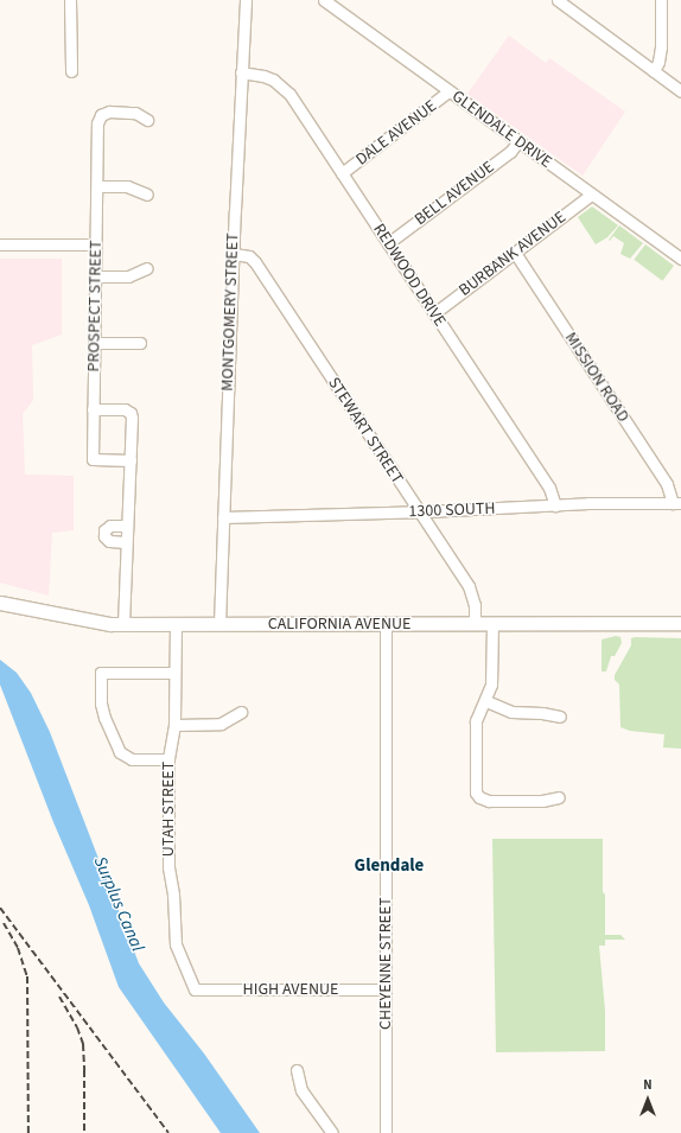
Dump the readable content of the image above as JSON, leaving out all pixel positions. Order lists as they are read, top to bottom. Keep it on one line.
{"streets":{"main road":["CALIFORNIA AVENUE"],"street":["GLENDALE DRIVE","DALE AVENUE","BELL AVENUE","BURBANK AVENUE","REDWOOD DRIVE","PROSPECT STREET","MONTGOMERY STREET","MISSION ROAD","STEWART STREET","1300 SOUTH","UTAH STREET","CHEYENNE STREET","HIGH AVENUE"]},"crossings":[["GLENDALE DRIVE","DALE AVENUE"],["GLENDALE DRIVE","BELL AVENUE"],["GLENDALE DRIVE","BURBANK AVENUE"],["DALE AVENUE","REDWOOD DRIVE"],["BELL AVENUE","REDWOOD DRIVE"],["BURBANK AVENUE","REDWOOD DRIVE"],["BURBANK AVENUE","MISSION ROAD"],["REDWOOD DRIVE","MONTGOMERY STREET"],["REDWOOD DRIVE","1300 SOUTH"],["MONTGOMERY STREET","STEWART STREET"],["MONTGOMERY STREET","1300 SOUTH"],["MONTGOMERY STREET","CALIFORNIA AVENUE"],["MISSION ROAD","1300 SOUTH"],["STEWART STREET","1300 SOUTH"],["STEWART STREET","CALIFORNIA AVENUE"],["CALIFORNIA AVENUE","UTAH STREET"],["CALIFORNIA AVENUE","CHEYENNE STREET"],["UTAH STREET","HIGH AVENUE"],["CHEYENNE STREET","HIGH AVENUE"]],"districts":["Glendale"],"water":["Surplus Canal"],"north":"top"}
